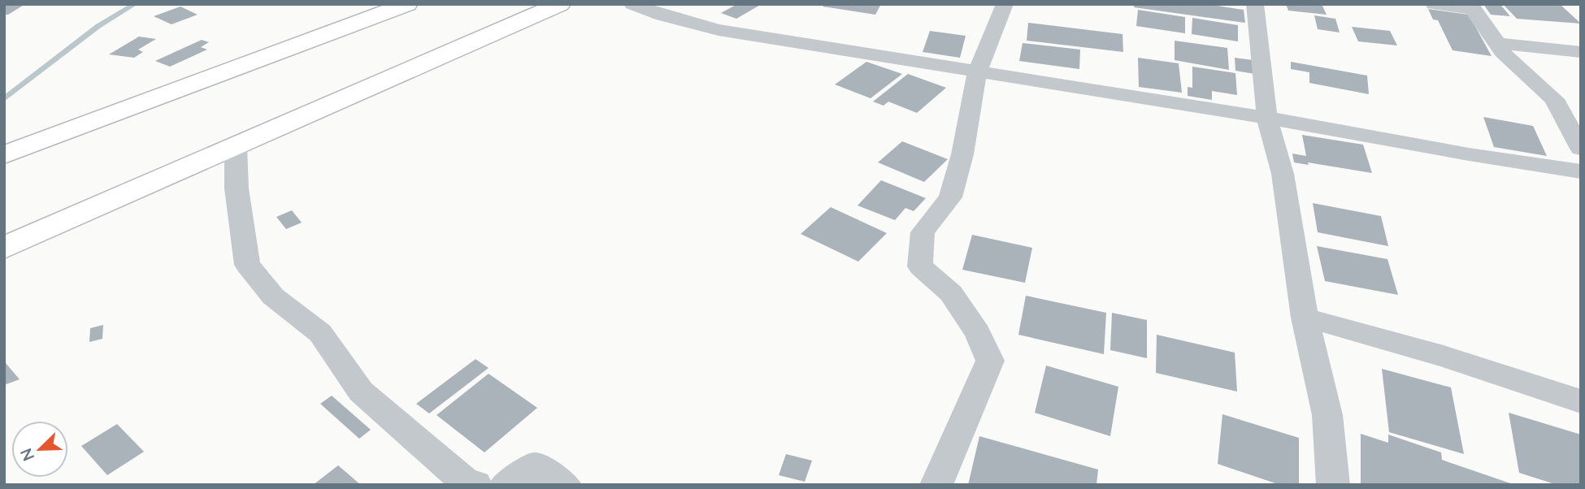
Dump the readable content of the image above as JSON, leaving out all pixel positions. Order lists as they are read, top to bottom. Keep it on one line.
{"north":"bottom left"}
